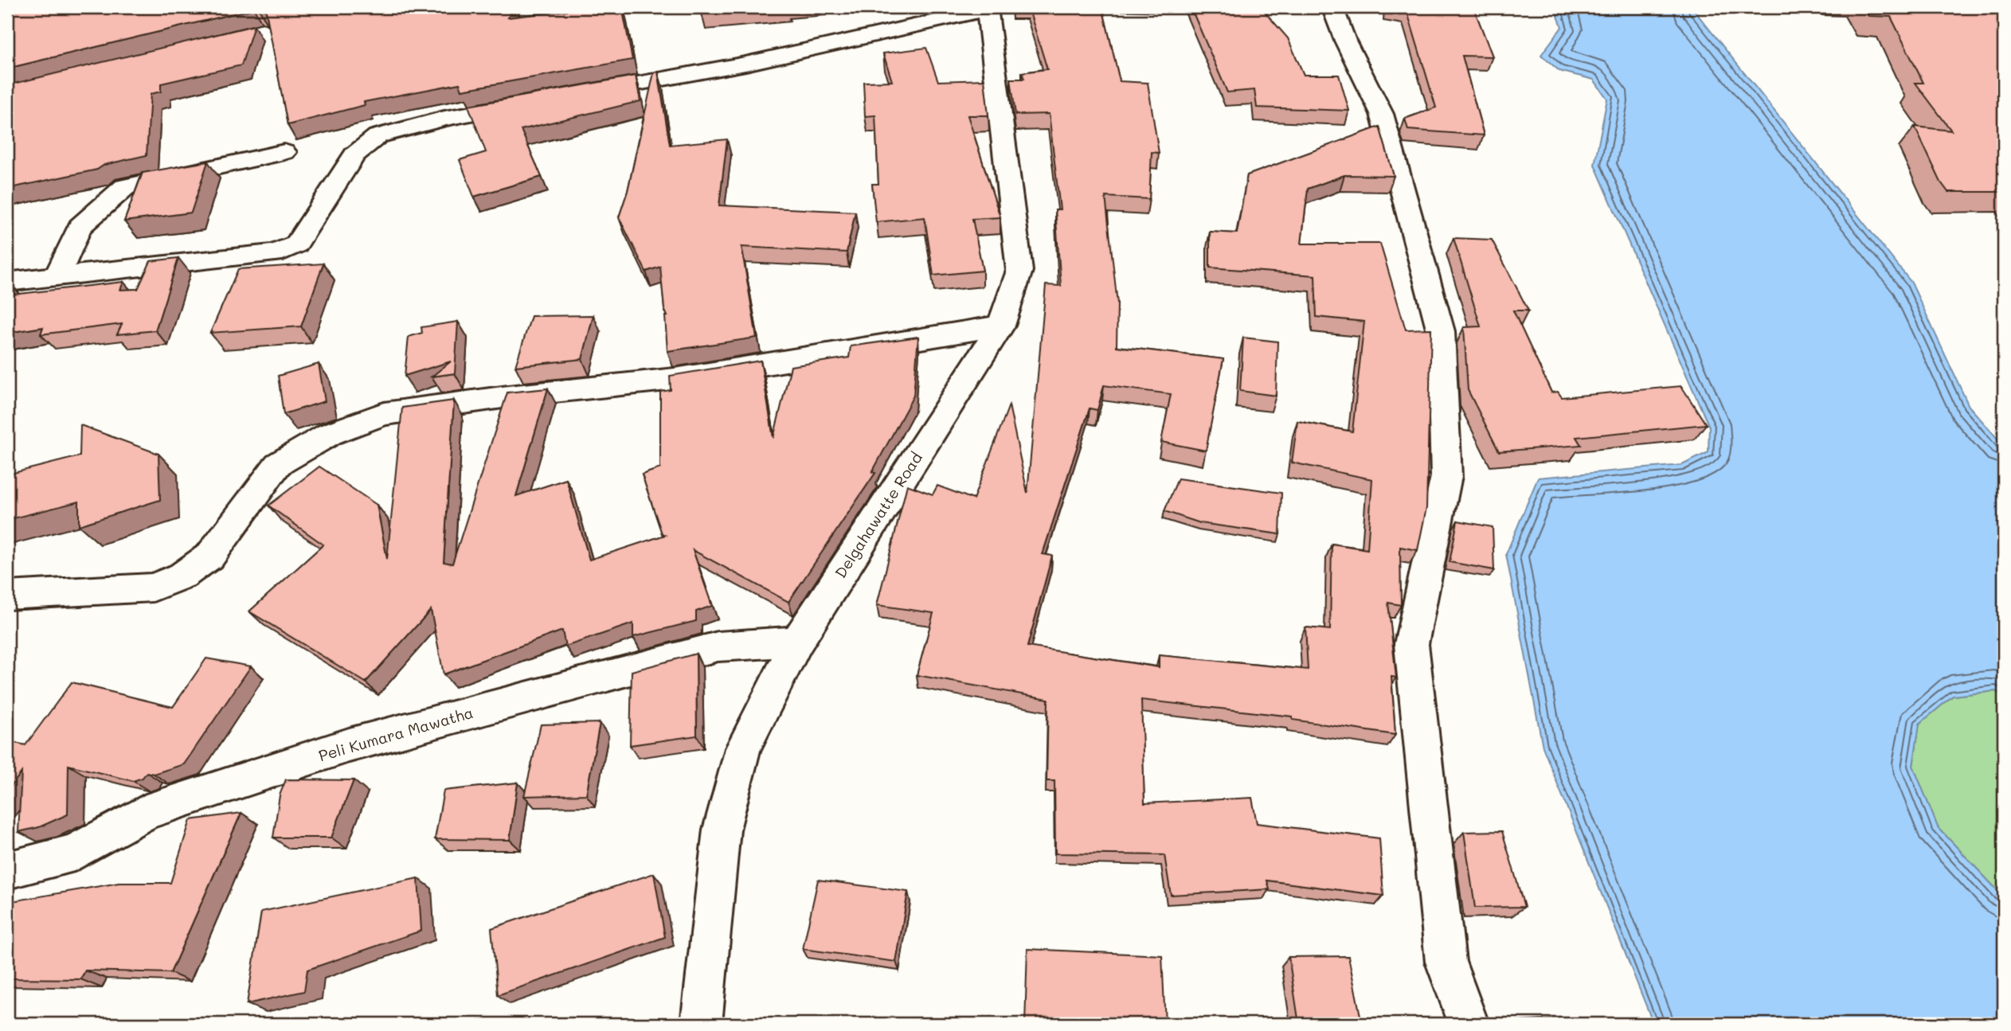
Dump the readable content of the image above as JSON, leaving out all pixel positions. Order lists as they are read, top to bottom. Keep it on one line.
{"streets":{"street":["Delgahawatte Road","Peli Kumara Mawatha"]},"crossings":[["Delgahawatte Road","Peli Kumara Mawatha"]]}
